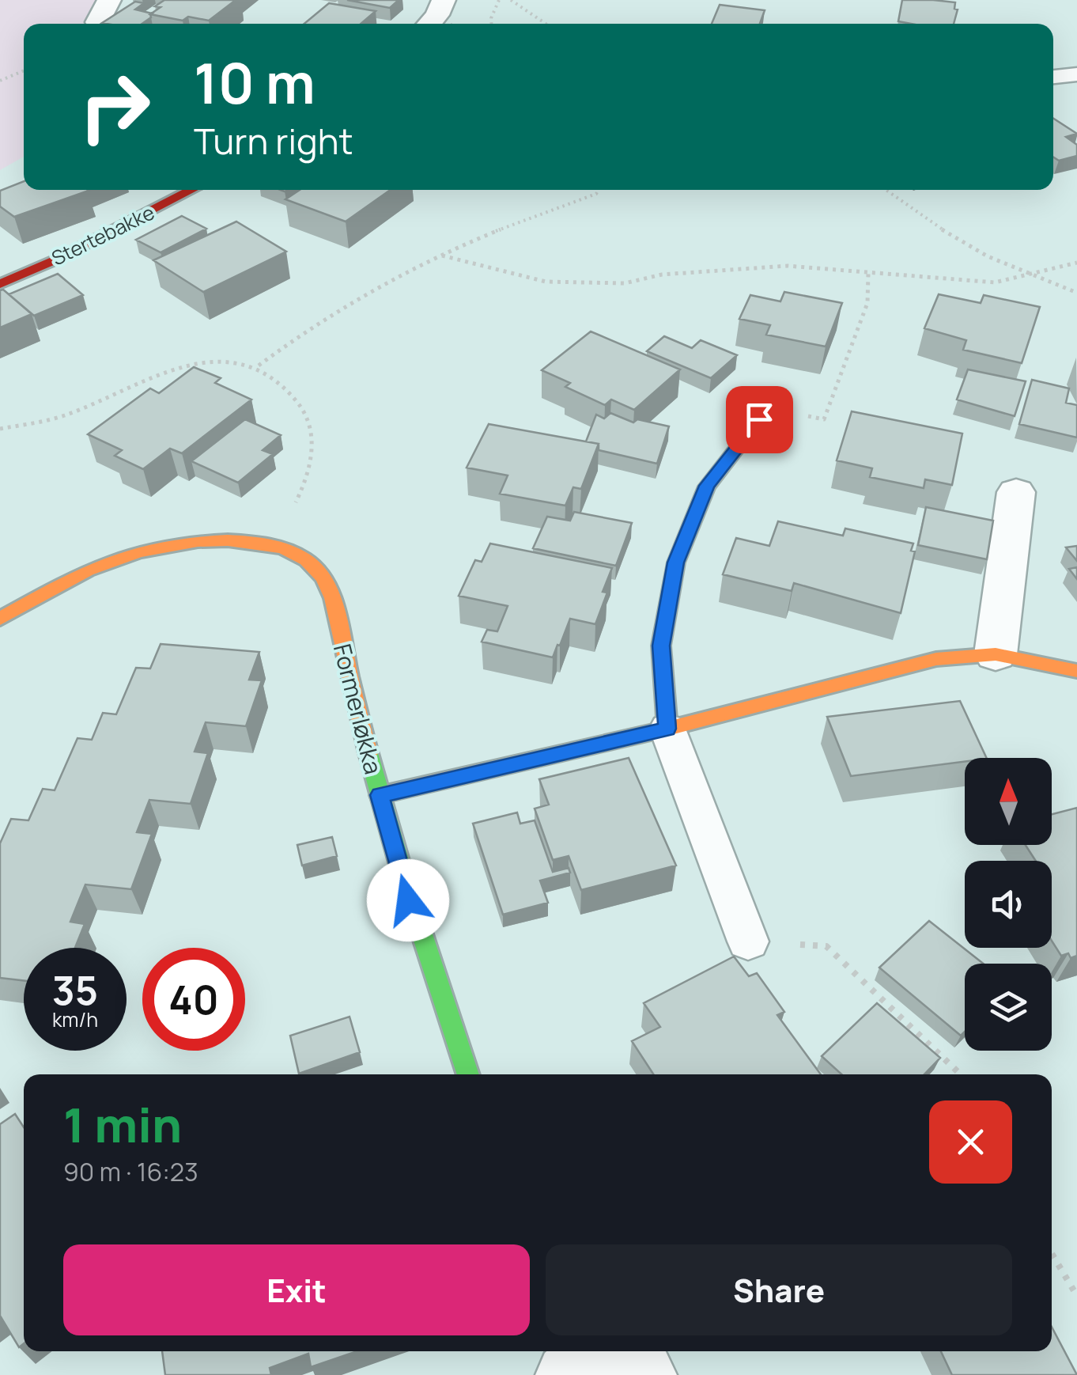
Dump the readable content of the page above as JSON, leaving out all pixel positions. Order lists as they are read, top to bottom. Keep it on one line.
{"streets":{"street":["Stertebakke","Formerløkka"]},"north":"top","page":{"turn":["10 m","Turn right"],"speed":"35 km/h","limit":"40","heading":["1 min","90 m · 16:23"],"buttons":["Exit","Share"]}}
